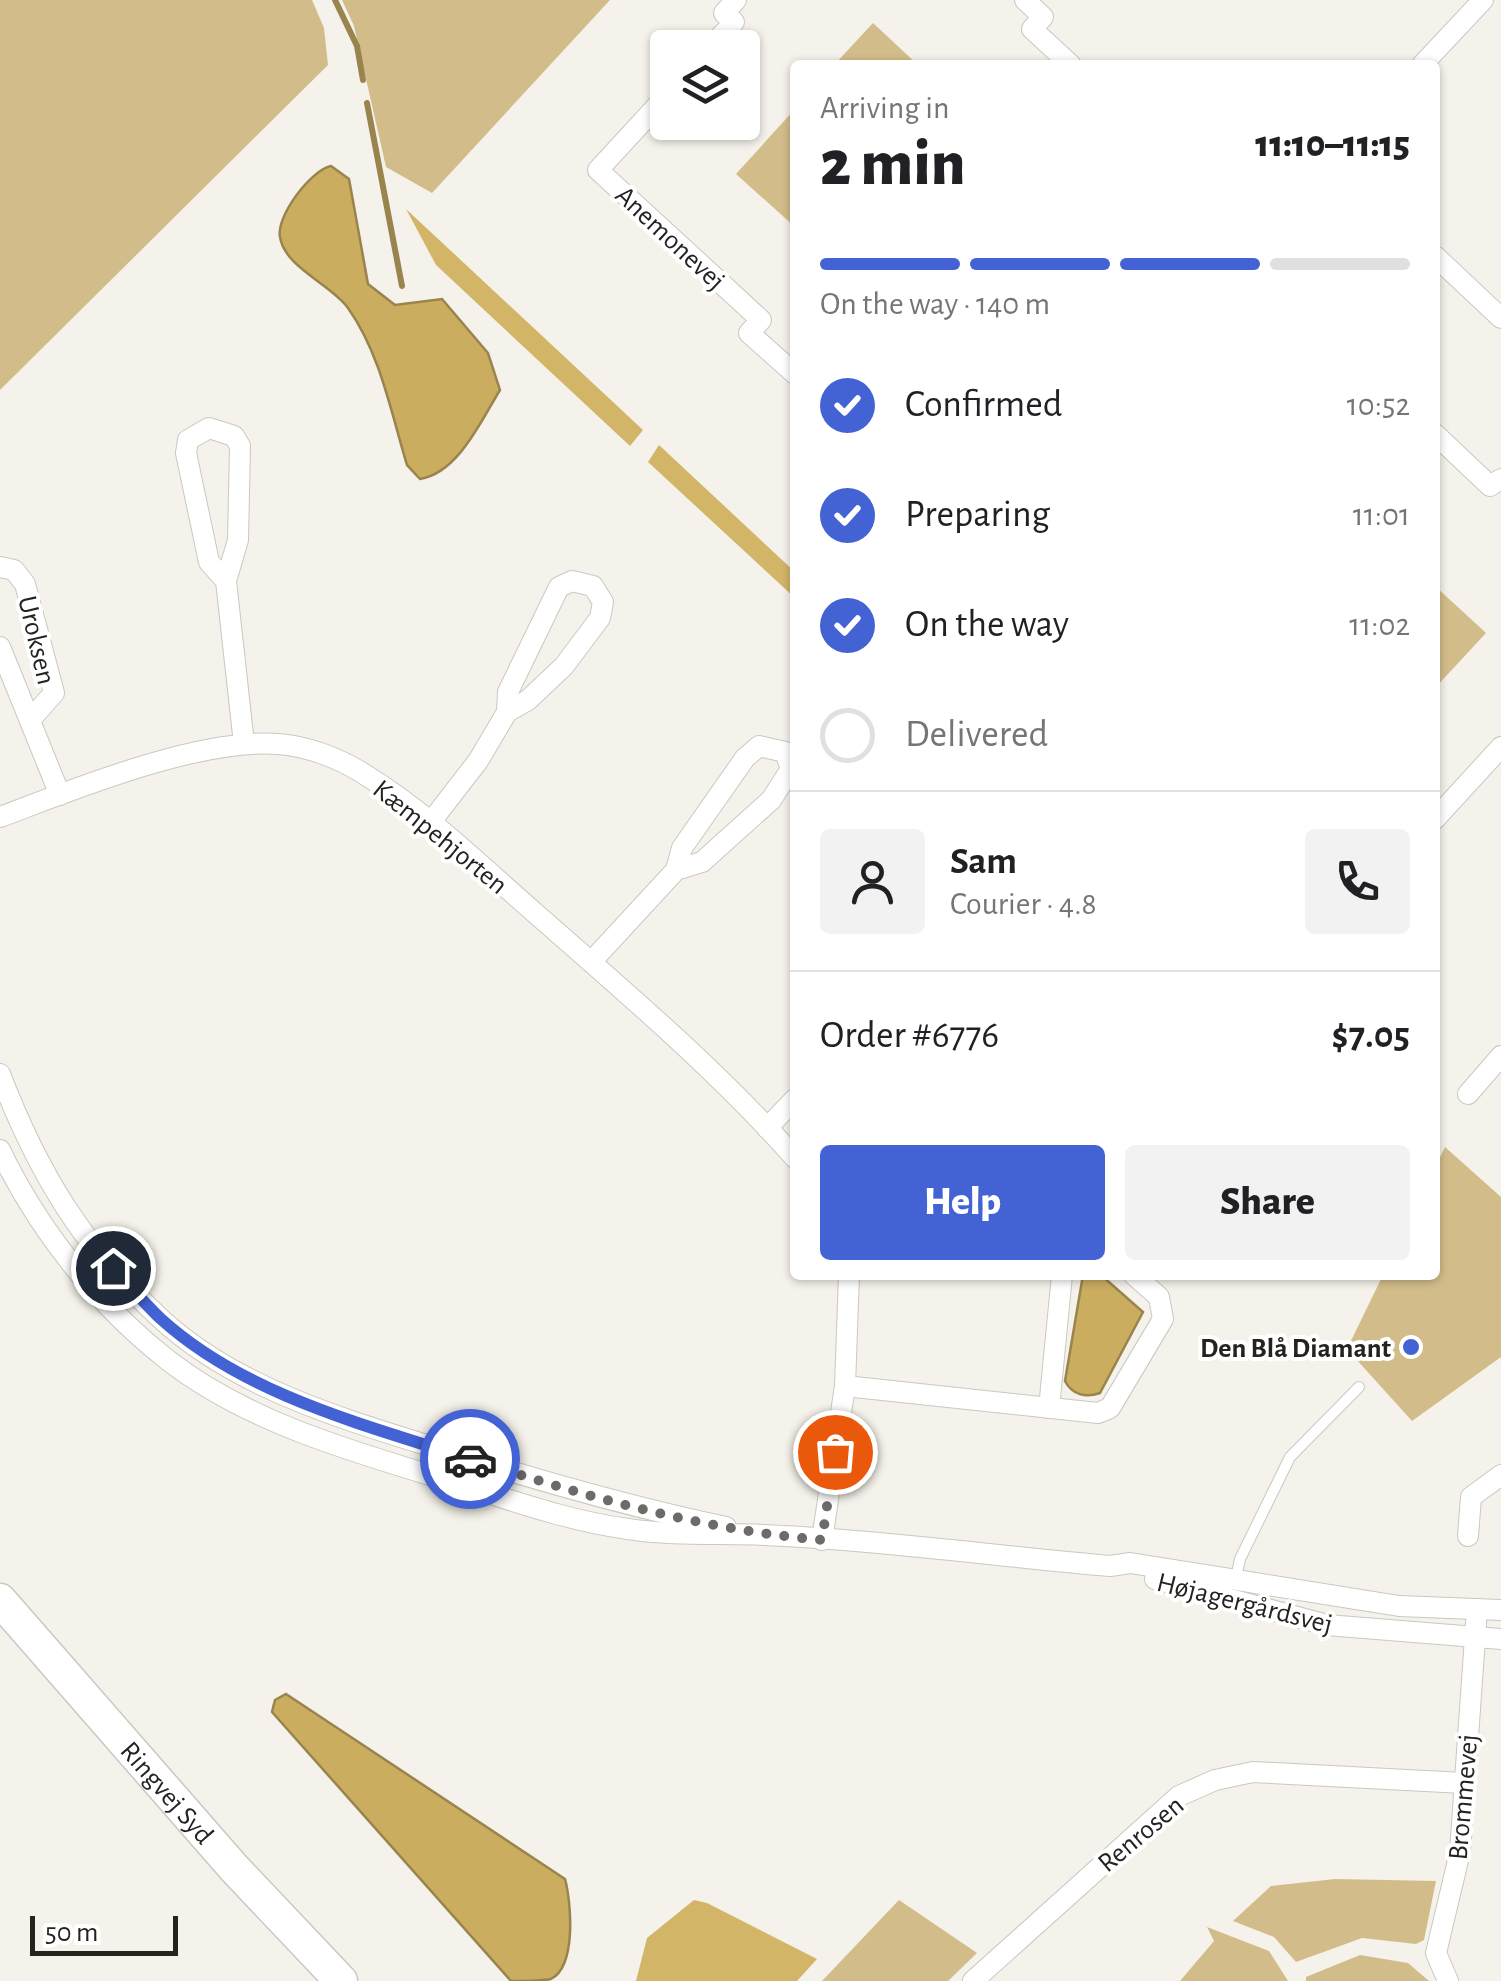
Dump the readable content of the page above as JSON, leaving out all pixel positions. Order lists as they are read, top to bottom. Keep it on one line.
{"streets":{"highway":["Ringvej Syd"],"street":["Anemonevej","Uroksen","Kæmpehjorten","Højagergårdsvej","Brommevej","Renrosen"]},"crossings":[["Uroksen","Kæmpehjorten"],["Højagergårdsvej","Brommevej"],["Brommevej","Renrosen"]],"places":["Den Blå Diamant"],"scale_bar":"50 m","page":{"heading":["2 min","Arriving in","11:10–11:15"],"panel":["Sam","Courier · 4.8","Order #6776","$7.05"],"bar":"On the way · 140 m","list":[["Confirmed","10:52"],["Preparing","11:01"],["On the way","11:02"],"Delivered"],"buttons":["Help","Share"],"scale":"50 m"}}
